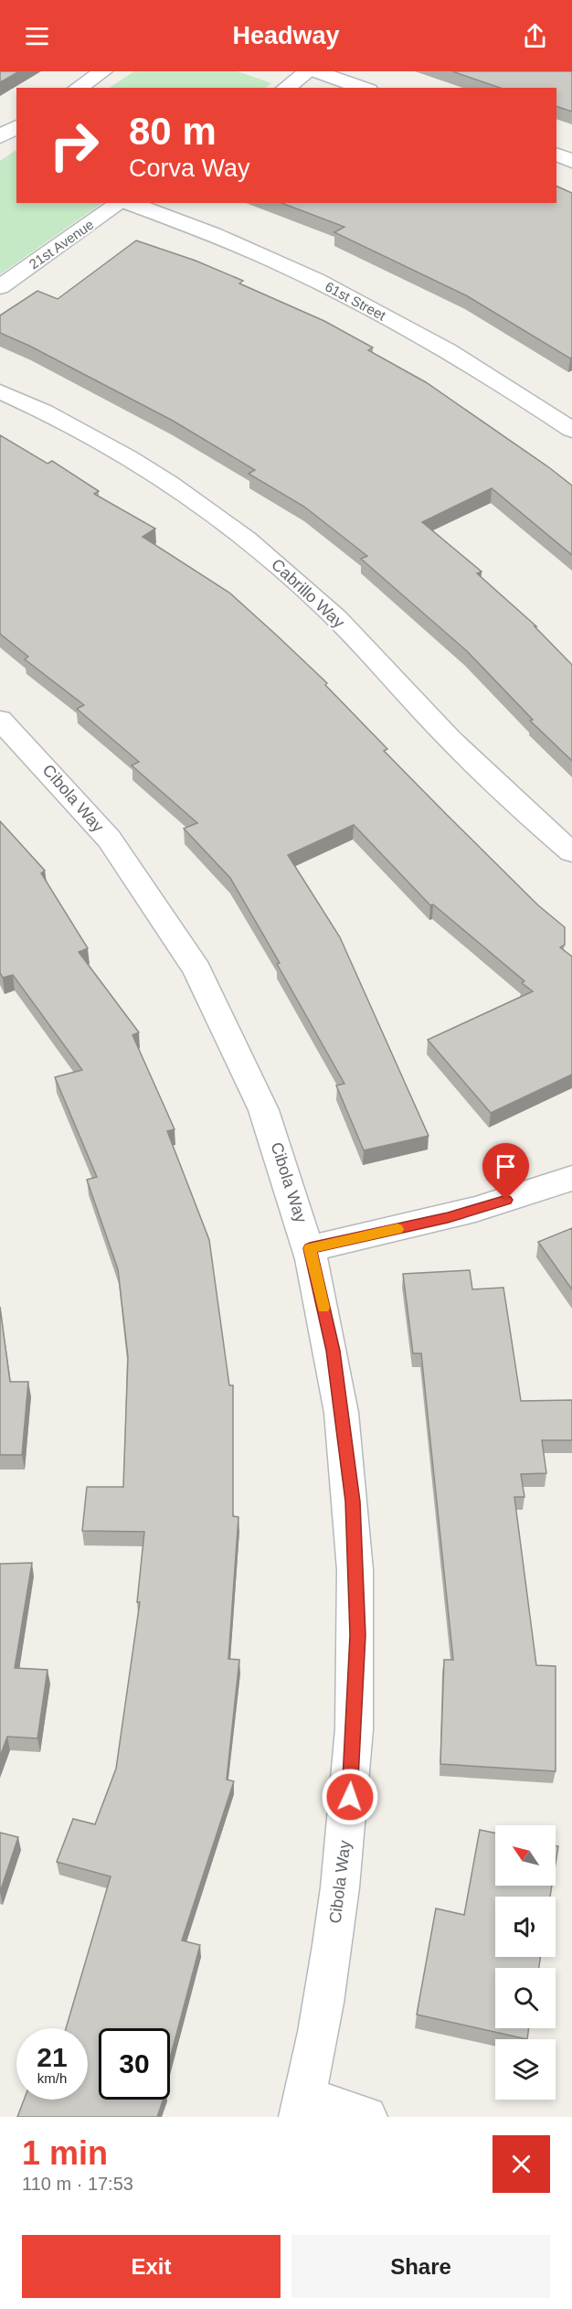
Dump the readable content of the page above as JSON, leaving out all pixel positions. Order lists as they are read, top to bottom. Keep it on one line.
{"streets":{"street":["21st Avenue","61st Street","Cabrillo Way","Cibola Way"]},"north":"top left","page":{"header":"Headway","turn":["80 m","Corva Way"],"speed":"21 km/h","limit":"30","heading":["1 min","110 m · 17:53"],"buttons":["Exit","Share"]}}
